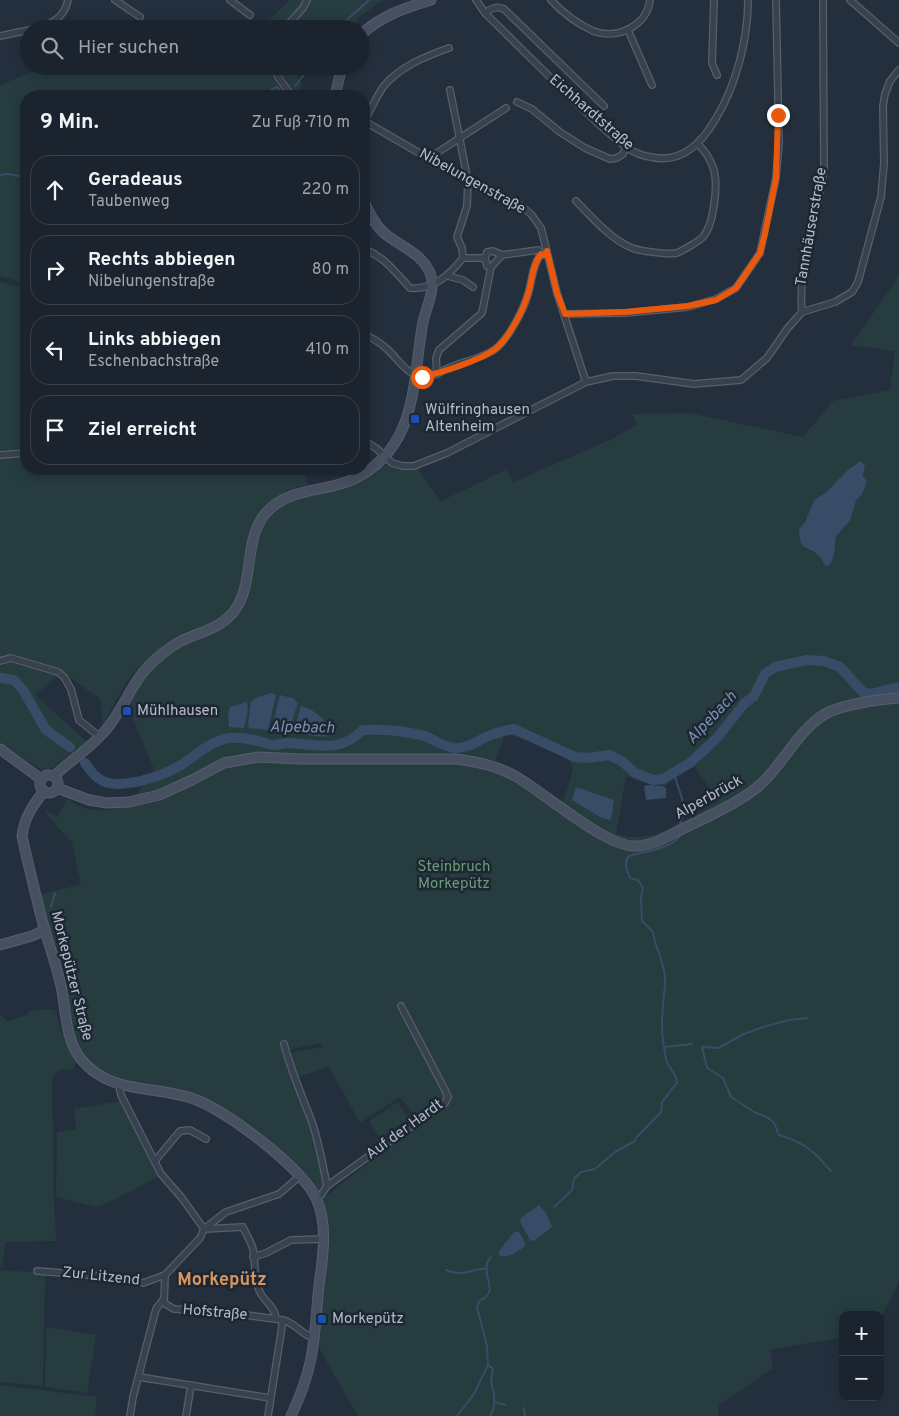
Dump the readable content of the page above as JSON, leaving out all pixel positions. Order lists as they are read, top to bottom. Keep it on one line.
{"streets":{"street":["Eichhardtstraße","Nibelungenstraße","Tannhäuserstraße","Alperbrück","Morkepützer Straße","Auf der Hardt","Zur Litzend","Hofstraße"]},"crossings":[["Alperbrück","Morkepützer Straße"],["Morkepützer Straße","Auf der Hardt"],["Morkepützer Straße","Hofstraße"],["Zur Litzend","Hofstraße"]],"districts":["Morkepütz"],"water":["Alpebach"],"parks":["Steinbruch Morkepütz"],"places":{"transit":["Wülfringhausen Altenheim","Mühlhausen","Morkepütz"]},"page":{"search":"Hier suchen","heading":["9 Min.","Zu Fuß · 710 m"],"list":[["Geradeaus","Taubenweg","220 m"],["Rechts abbiegen","Nibelungenstraße","80 m"],["Links abbiegen","Eschenbachstraße","410 m"],"Ziel erreicht"],"map_buttons":["+","−"]}}
